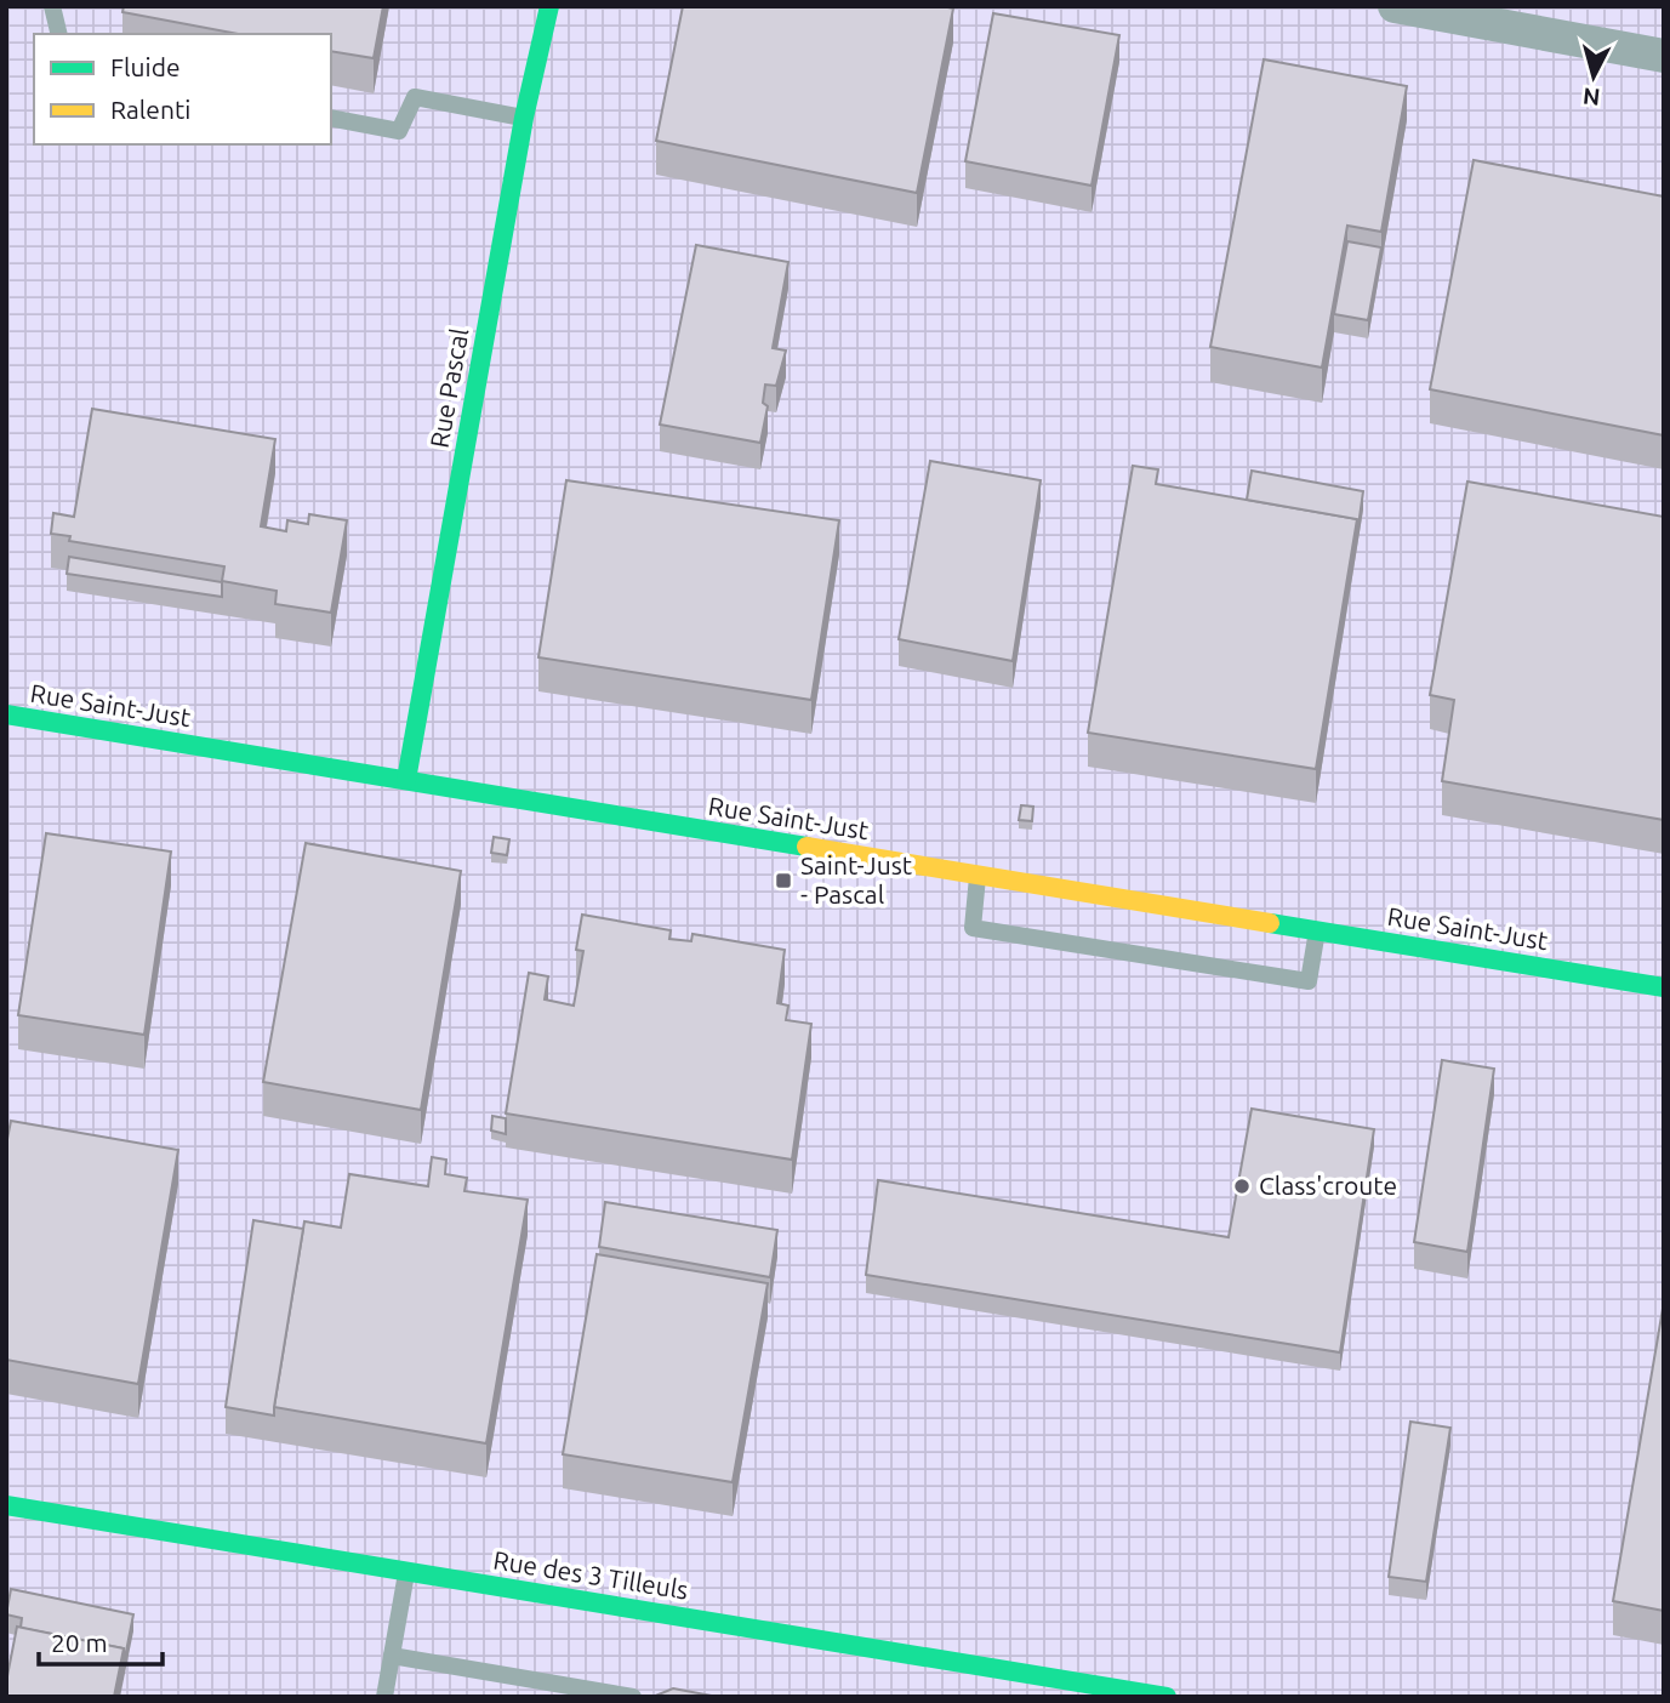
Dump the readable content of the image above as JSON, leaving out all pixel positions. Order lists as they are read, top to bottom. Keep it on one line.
{"streets":{"street":["Rue Pascal","Rue Saint-Just","Rue des 3 Tilleuls"]},"crossings":[["Rue Pascal","Rue Saint-Just"]],"places":{"transit":["Saint-Just - Pascal"],"other":["Class'croute"]},"legend":["Fluide","Ralenti"],"scale_bar":"20 m","north":"bottom"}
